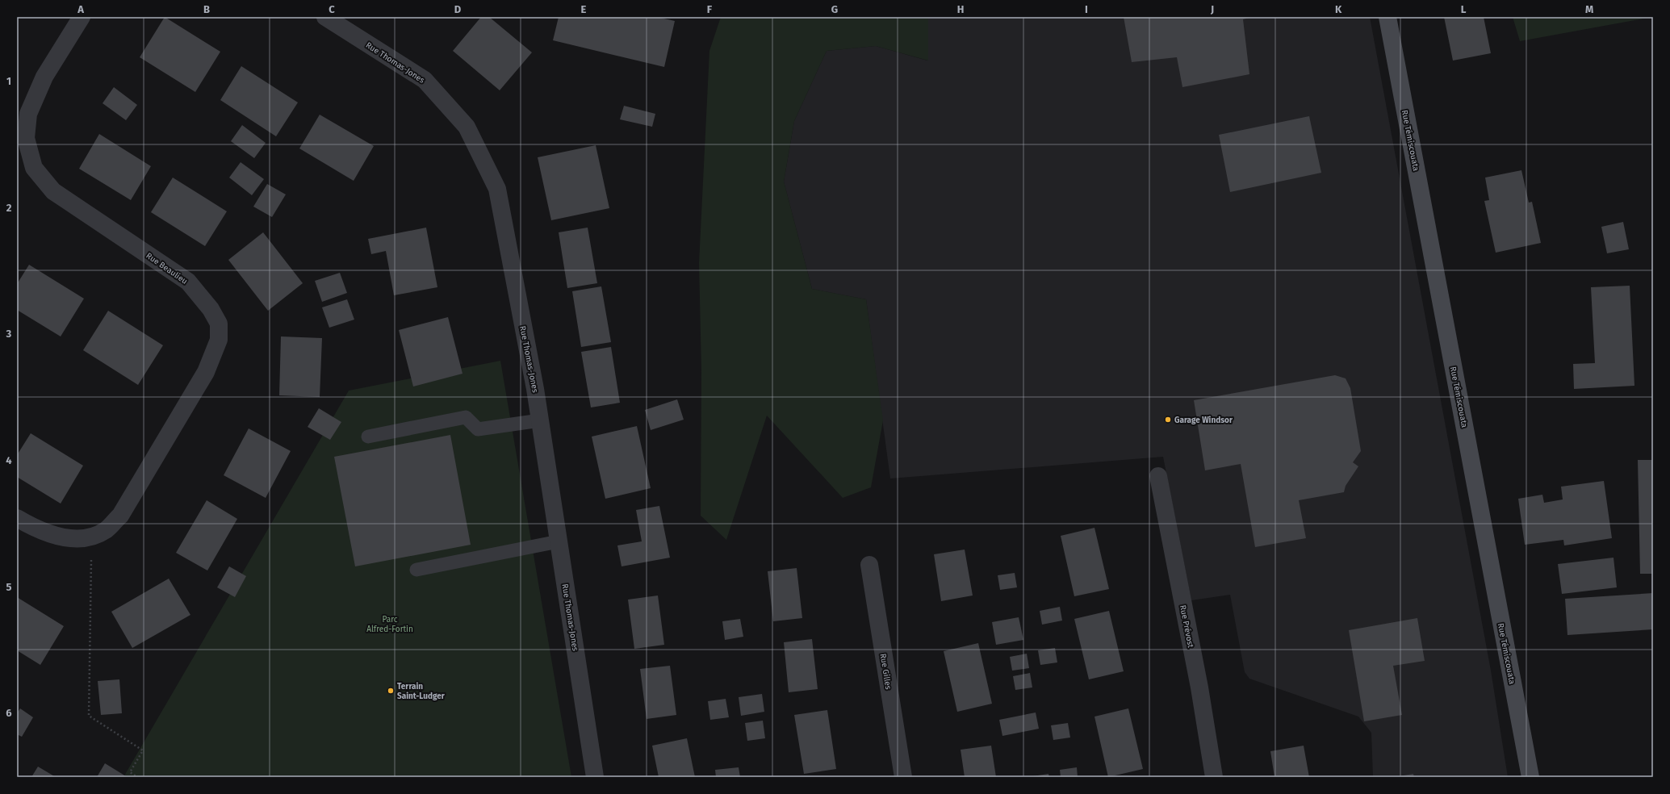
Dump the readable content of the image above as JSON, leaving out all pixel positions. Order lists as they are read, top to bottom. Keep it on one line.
{"streets":{"main road":["Rue Témiscouata"],"street":["Rue Thomas-Jones","Rue Beaulieu","Rue Prévost","Rue Gilles"]},"parks":["Parc Alfred-Fortin"],"places":["Garage Windsor","Terrain Saint-Ludger"],"grid":{"columns":["A","B","C","D","E","F","G","H","I","J","K","L","M"],"rows":["1","2","3","4","5","6"]}}
